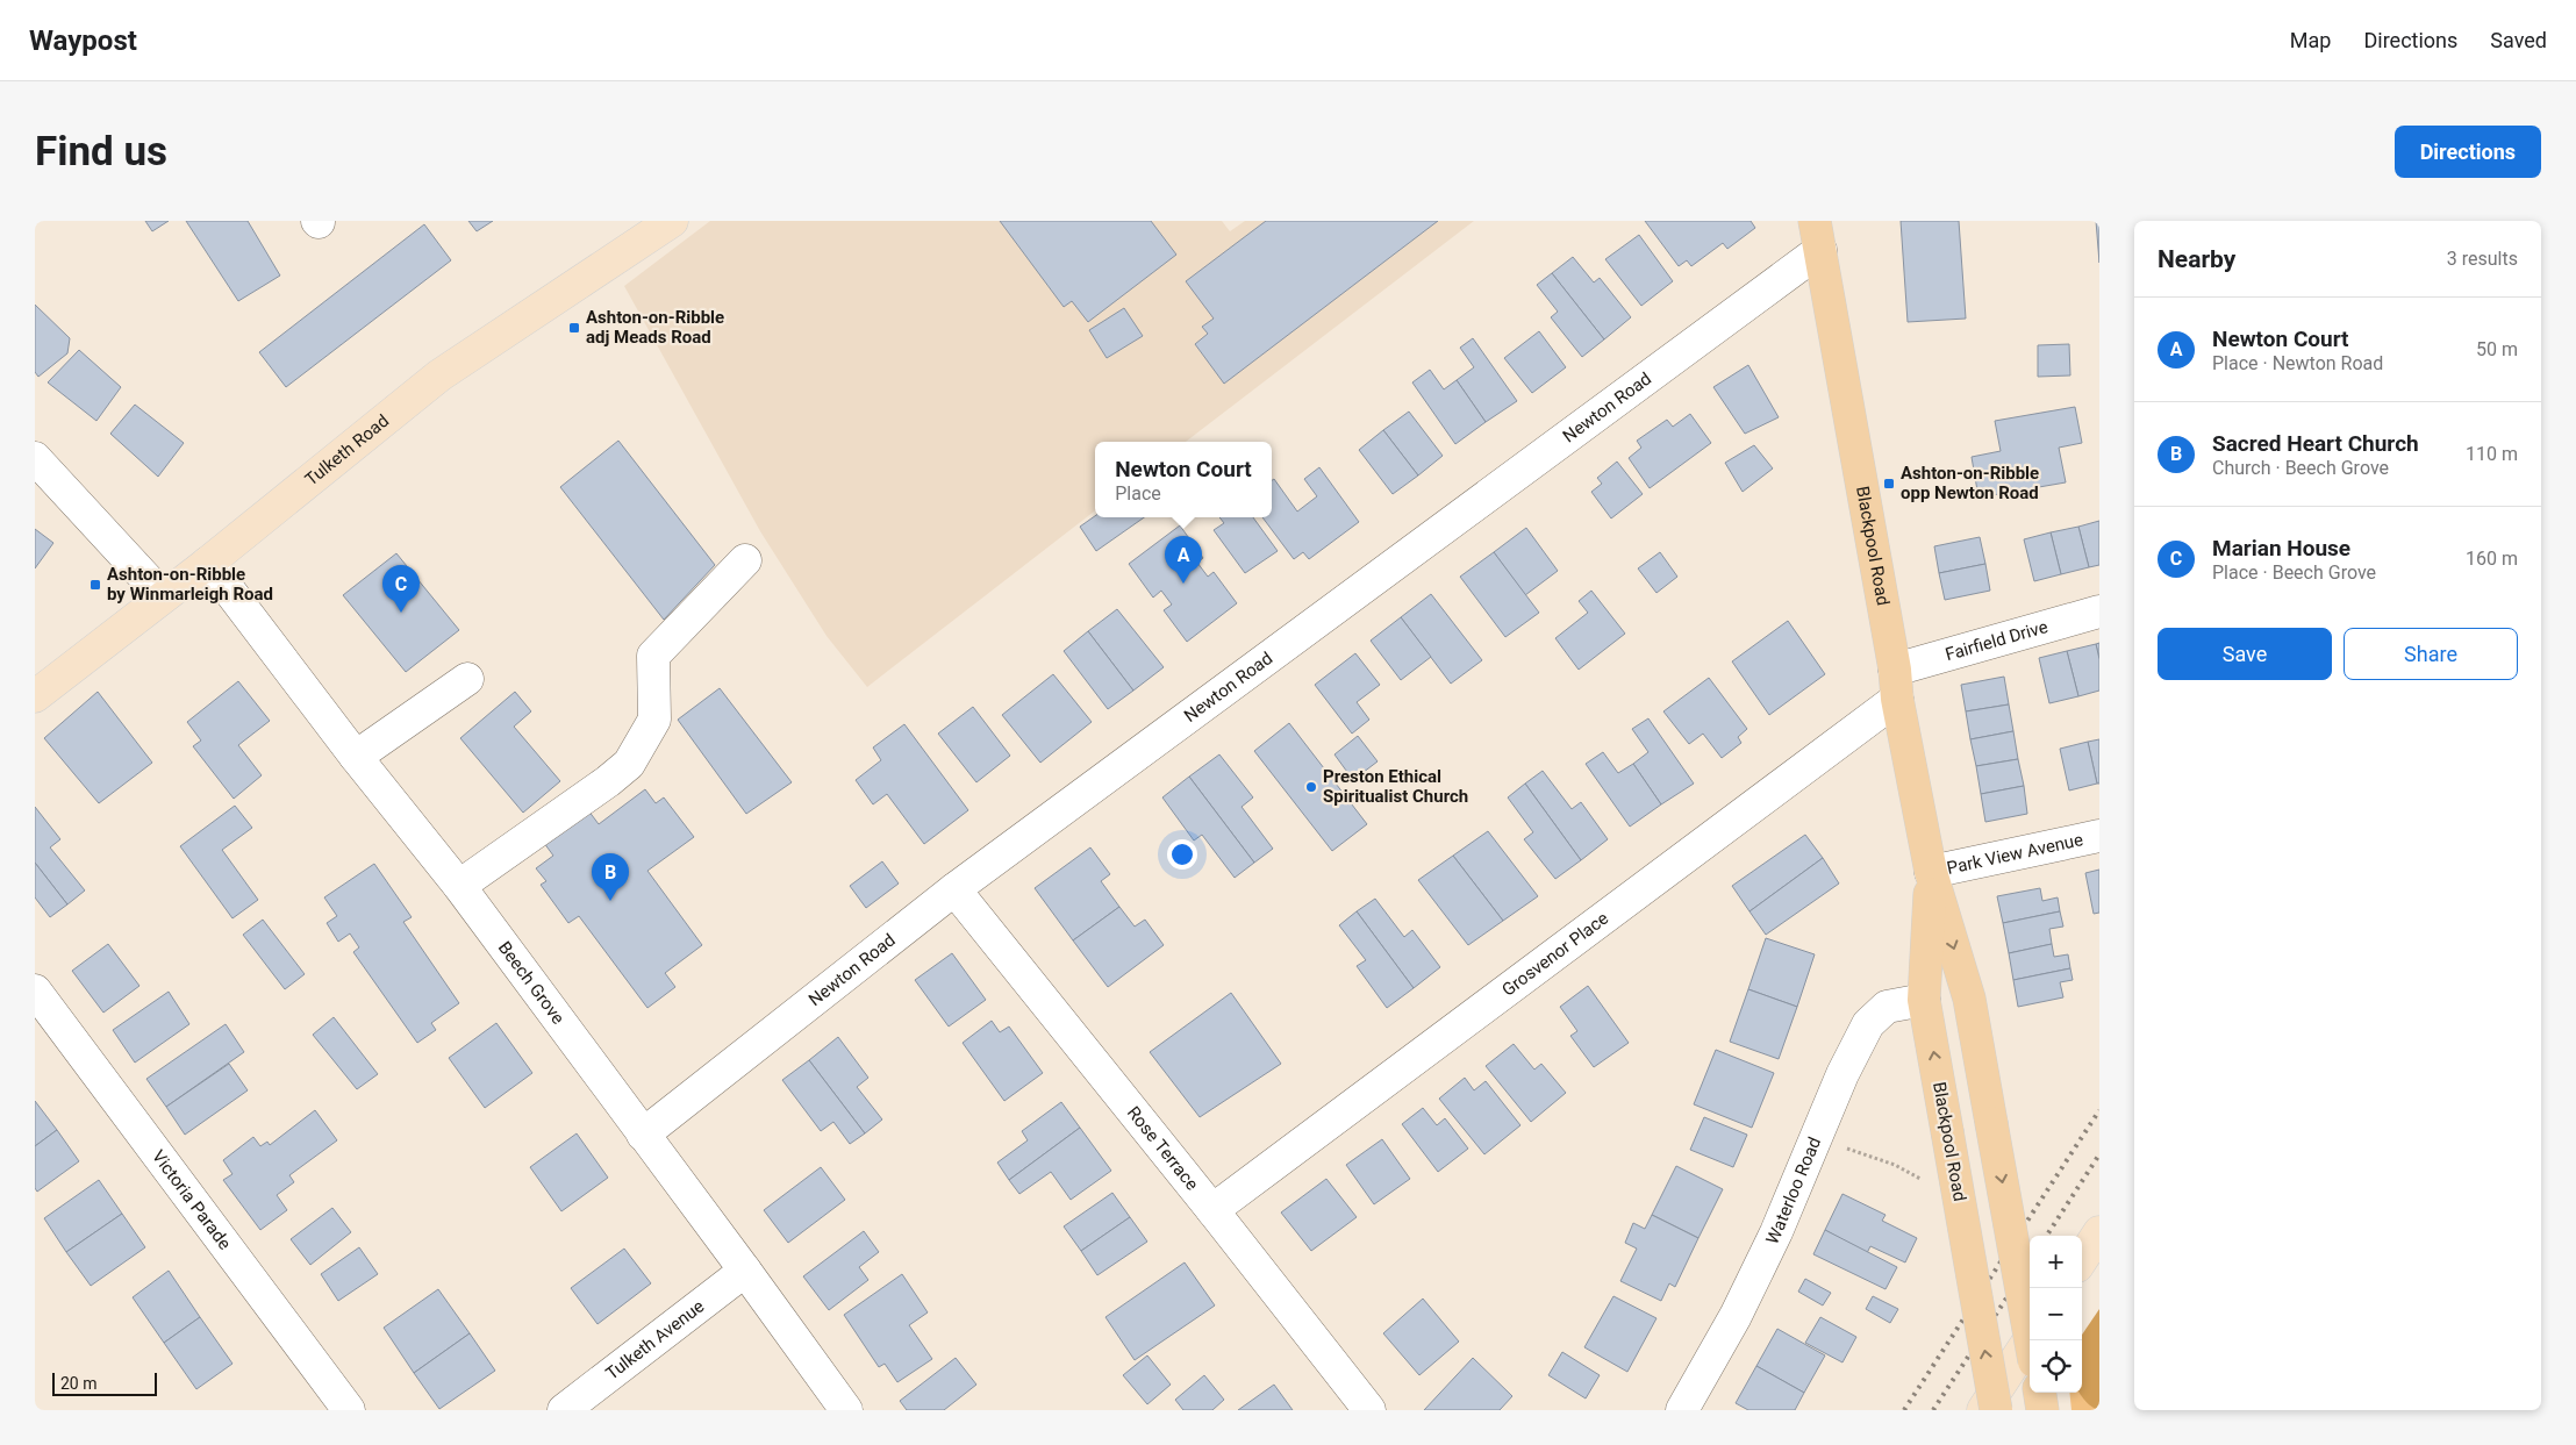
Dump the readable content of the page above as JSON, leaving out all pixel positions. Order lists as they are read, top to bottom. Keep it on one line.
{"streets":{"highway":["Blackpool Road"],"main road":["Tulketh Road"],"street":["Newton Road","Fairfield Drive","Park View Avenue","Grosvenor Place","Beech Grove","Rose Terrace","Waterloo Road","Victoria Parade","Tulketh Avenue"]},"crossings":[["Newton Road","Blackpool Road"],["Newton Road","Beech Grove"],["Newton Road","Rose Terrace"],["Tulketh Road","Beech Grove"],["Blackpool Road","Fairfield Drive"],["Blackpool Road","Park View Avenue"],["Blackpool Road","Grosvenor Place"],["Blackpool Road","Waterloo Road"],["Fairfield Drive","Grosvenor Place"],["Grosvenor Place","Rose Terrace"],["Beech Grove","Tulketh Avenue"]],"places":{"transit":["Ashton-on-Ribble adj Meads Road","Ashton-on-Ribble opp Newton Road","Ashton-on-Ribble by Winmarleigh Road"],"other":["Preston Ethical Spiritualist Church"]},"scale_bar":"20 m","page":{"header":"Waypost","nav":["Map","Directions","Saved"],"buttons":["Directions",["Save","Share"]],"title":"Find us","heading":["Nearby","3 results"],"list":[{"mark":"A","name":"Newton Court","note":"Place · Newton Road","value":"50 m"},{"mark":"B","name":"Sacred Heart Church","note":"Church · Beech Grove","value":"110 m"},{"mark":"C","name":"Marian House","note":"Place · Beech Grove","value":"160 m"}],"popup":["Newton Court","Place"],"pins":["A","C","B"],"map_buttons":["+","−"],"scale":"20 m"}}
